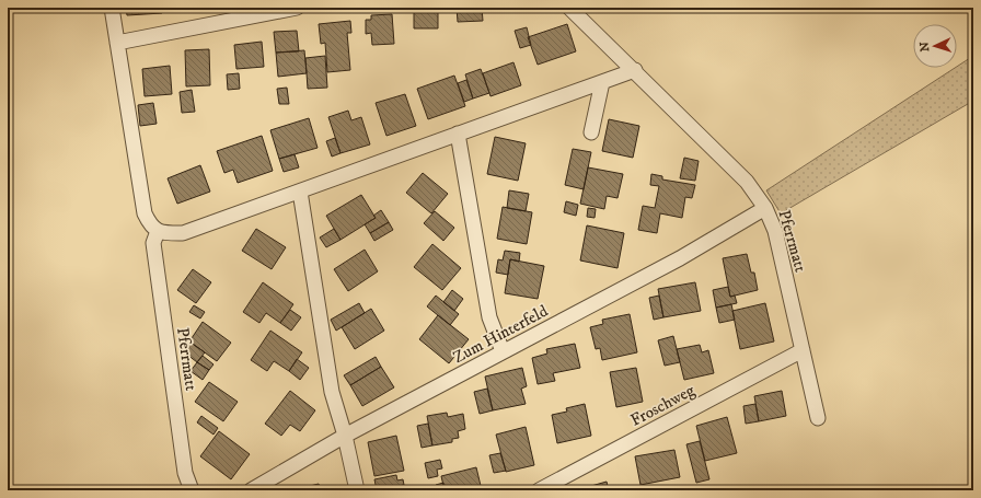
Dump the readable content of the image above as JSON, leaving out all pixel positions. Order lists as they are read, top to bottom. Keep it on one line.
{"streets":{"street":["Pferrmatt","Zum Hinterfeld","Froschweg"]},"crossings":[["Pferrmatt","Zum Hinterfeld"],["Pferrmatt","Froschweg"]],"north":"left"}
